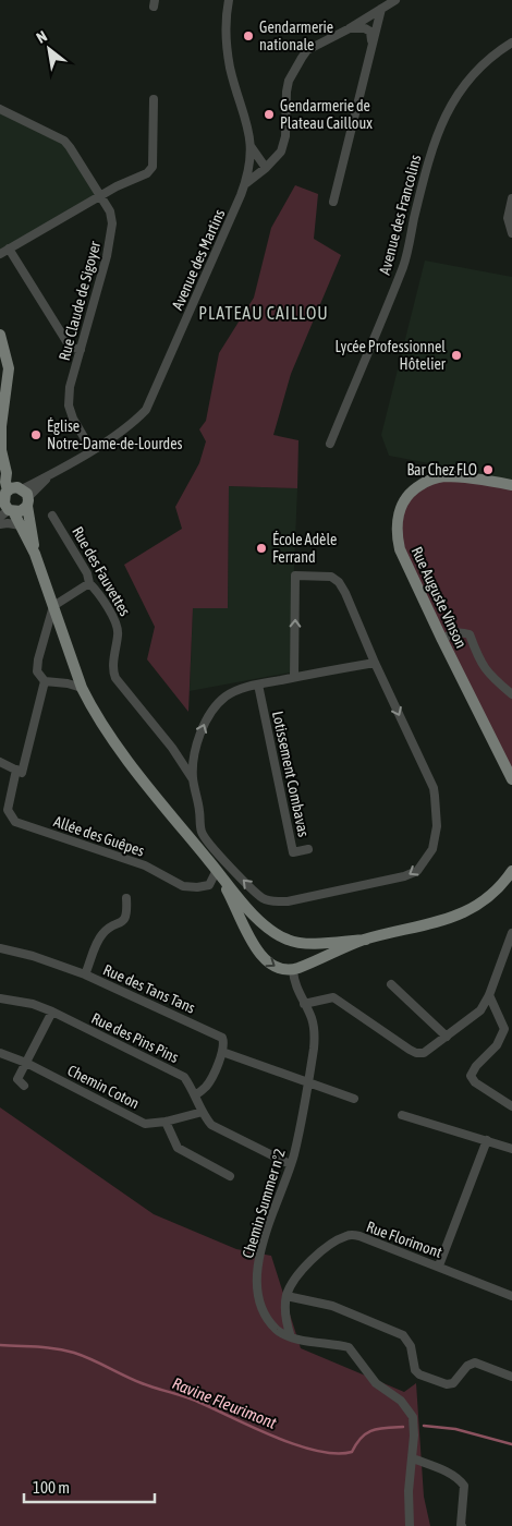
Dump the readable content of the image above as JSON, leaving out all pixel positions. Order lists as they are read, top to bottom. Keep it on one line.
{"streets":{"main road":["Rue Auguste Vinson"],"street":["Avenue des Francolins","Avenue des Martins","Rue Claude de Sigoyer","Rue des Fauvettes","Lotissement Combavas","Allée des Guêpes","Rue des Tans Tans","Rue des Pins Pins","Chemin Coton","Chemin Summer n°2","Rue Florimont"]},"crossings":[["Avenue des Martins","Rue Claude de Sigoyer"],["Rue des Pins Pins","Chemin Coton"],["Rue des Pins Pins","Chemin Summer n°2"]],"districts":["PLATEAU CAILLOU"],"water":["Ravine Fleurimont"],"places":["Gendarmerie nationale","Gendarmerie de Plateau Cailloux","Lycée Professionnel Hôtelier","Église Notre-Dame-de-Lourdes","Bar Chez FLO","École Adèle Ferrand"],"scale_bar":"100 m","north":"top left"}
